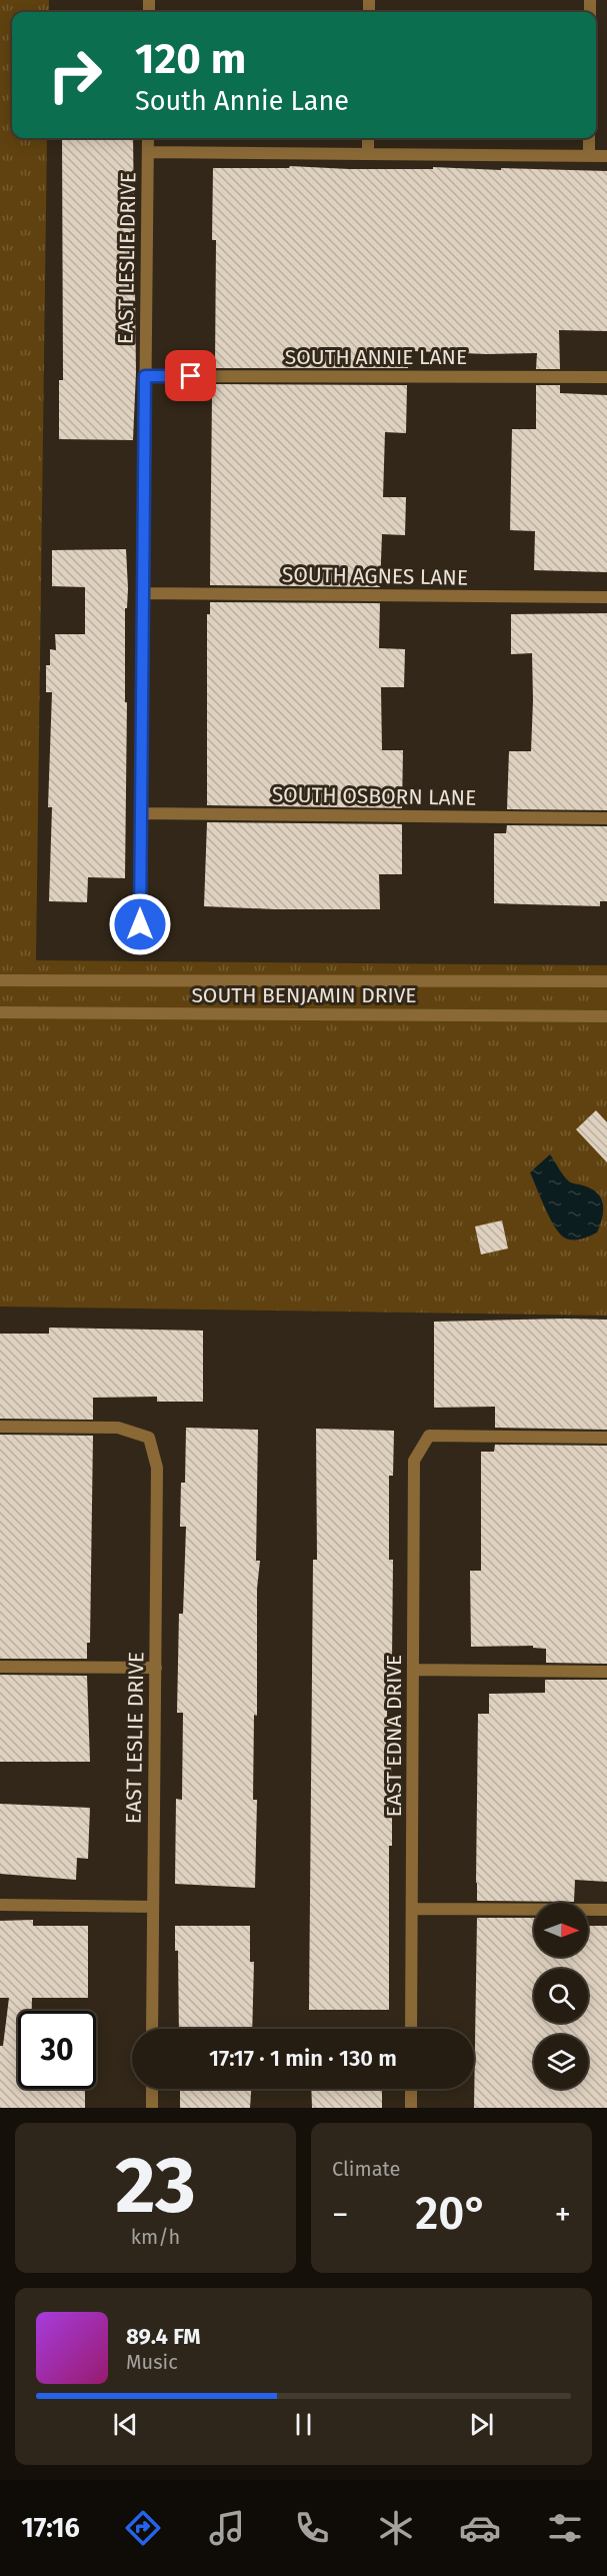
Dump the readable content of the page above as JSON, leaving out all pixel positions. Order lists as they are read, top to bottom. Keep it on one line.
{"streets":{"street":["EAST LESLIE DRIVE","SOUTH ANNIE LANE","SOUTH AGNES LANE","SOUTH OSBORN LANE","SOUTH BENJAMIN DRIVE","EAST EDNA DRIVE"]},"crossings":[["EAST LESLIE DRIVE","SOUTH ANNIE LANE"],["EAST LESLIE DRIVE","SOUTH AGNES LANE"],["EAST LESLIE DRIVE","SOUTH OSBORN LANE"]],"north":"right","page":{"turn":["120 m","South Annie Lane"],"limit":"30","trip":"17:17 · 1 min · 130 m","tile":[["23","km/h"],"Climate"],"heat":["−","20°","+"],"song":["89.4 FM","Music"],"tabs":"17:16"}}
